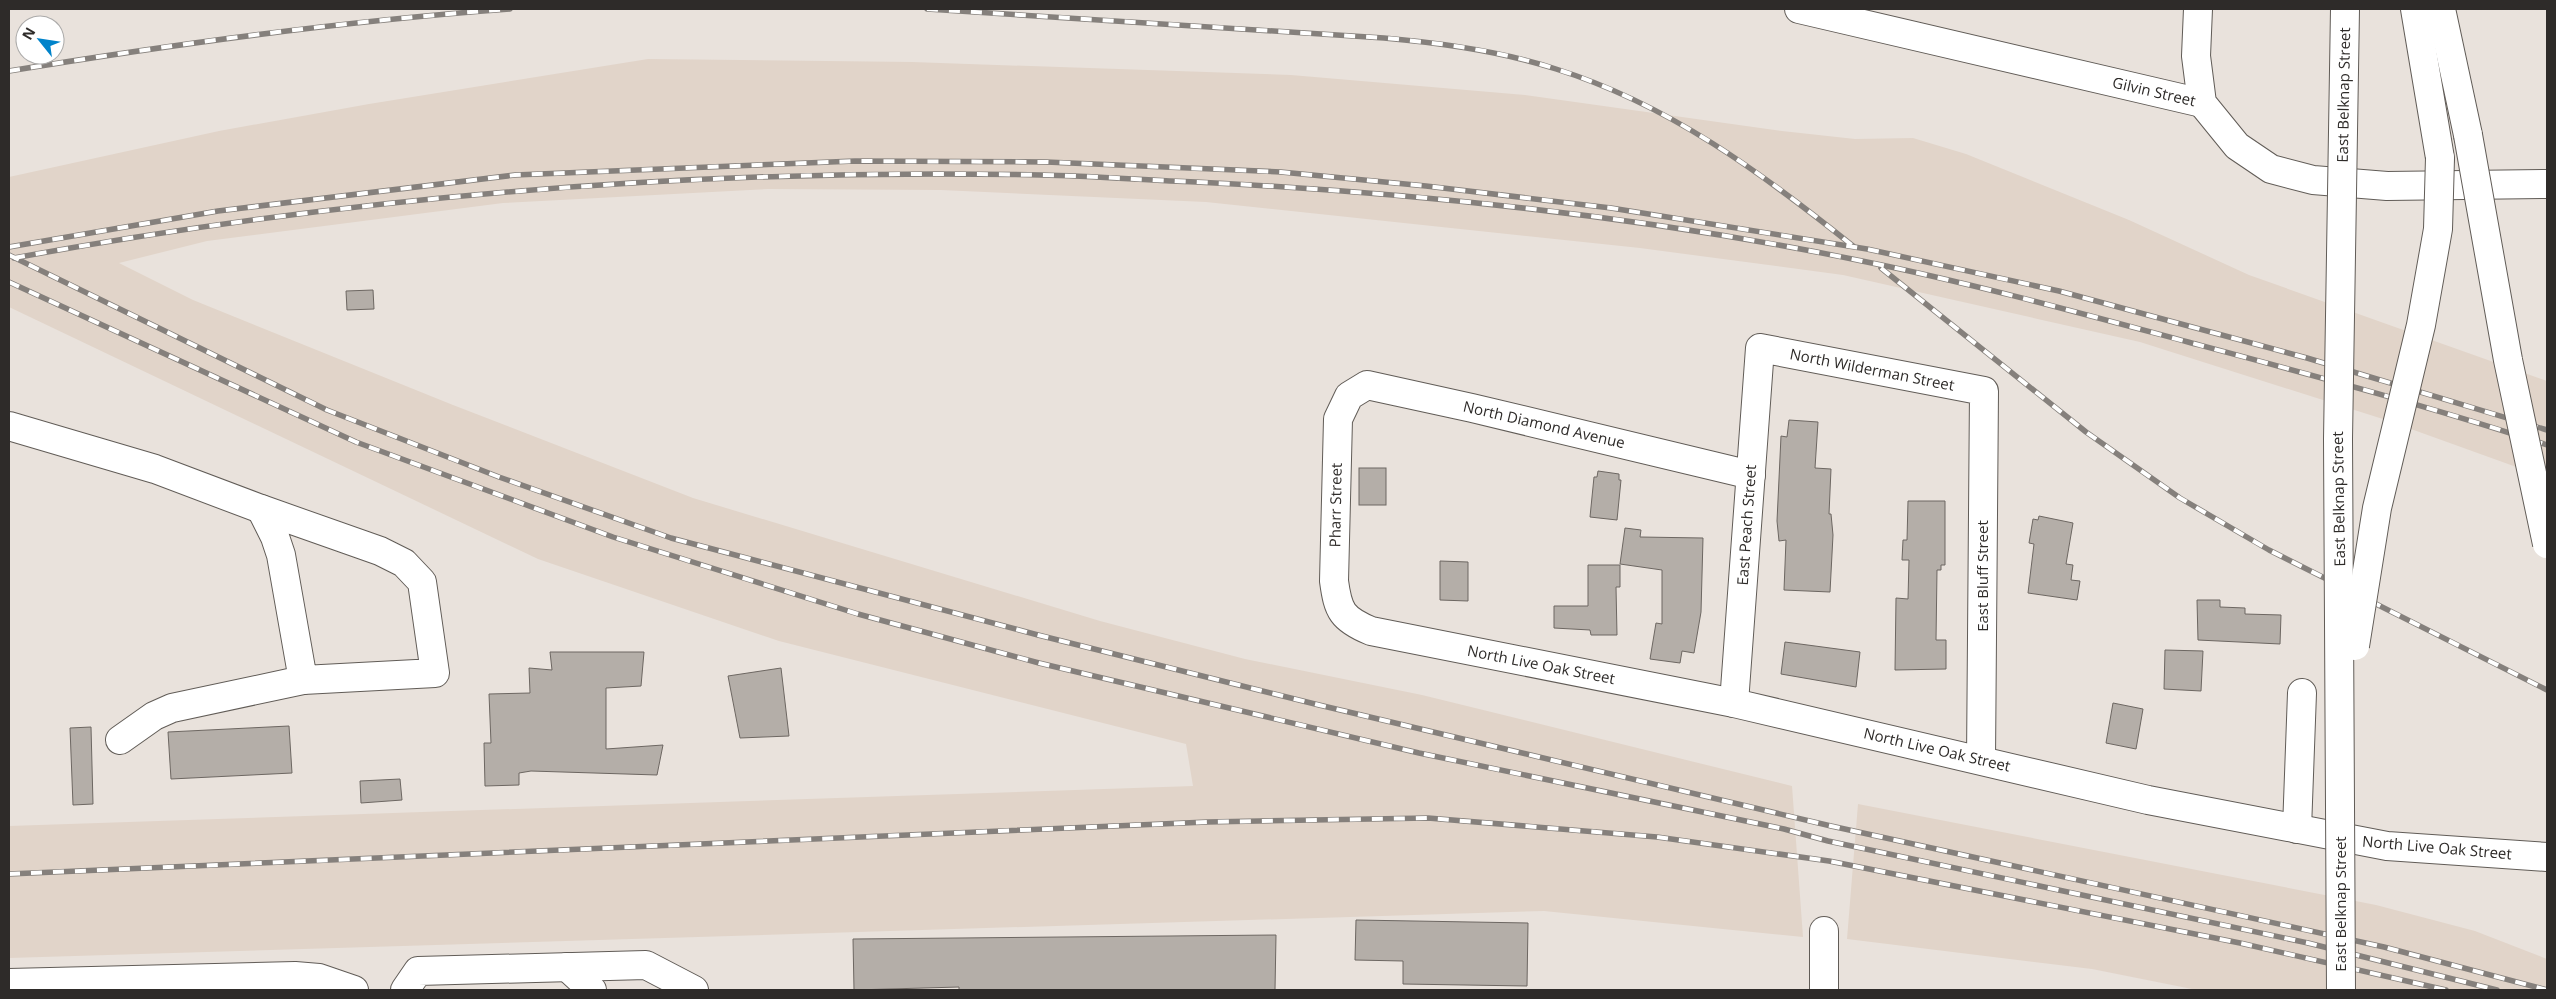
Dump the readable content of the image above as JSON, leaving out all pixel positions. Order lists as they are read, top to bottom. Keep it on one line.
{"streets":{"main road":["Gilvin Street","East Belknap Street","North Wilderman Street","North Diamond Avenue","Pharr Street","East Peach Street","East Bluff Street","North Live Oak Street"]},"crossings":[["North Wilderman Street","East Peach Street"],["North Wilderman Street","East Bluff Street"],["North Diamond Avenue","Pharr Street"],["North Diamond Avenue","East Peach Street"],["Pharr Street","North Live Oak Street"],["East Peach Street","North Live Oak Street"],["East Bluff Street","North Live Oak Street"]],"north":"top left"}
